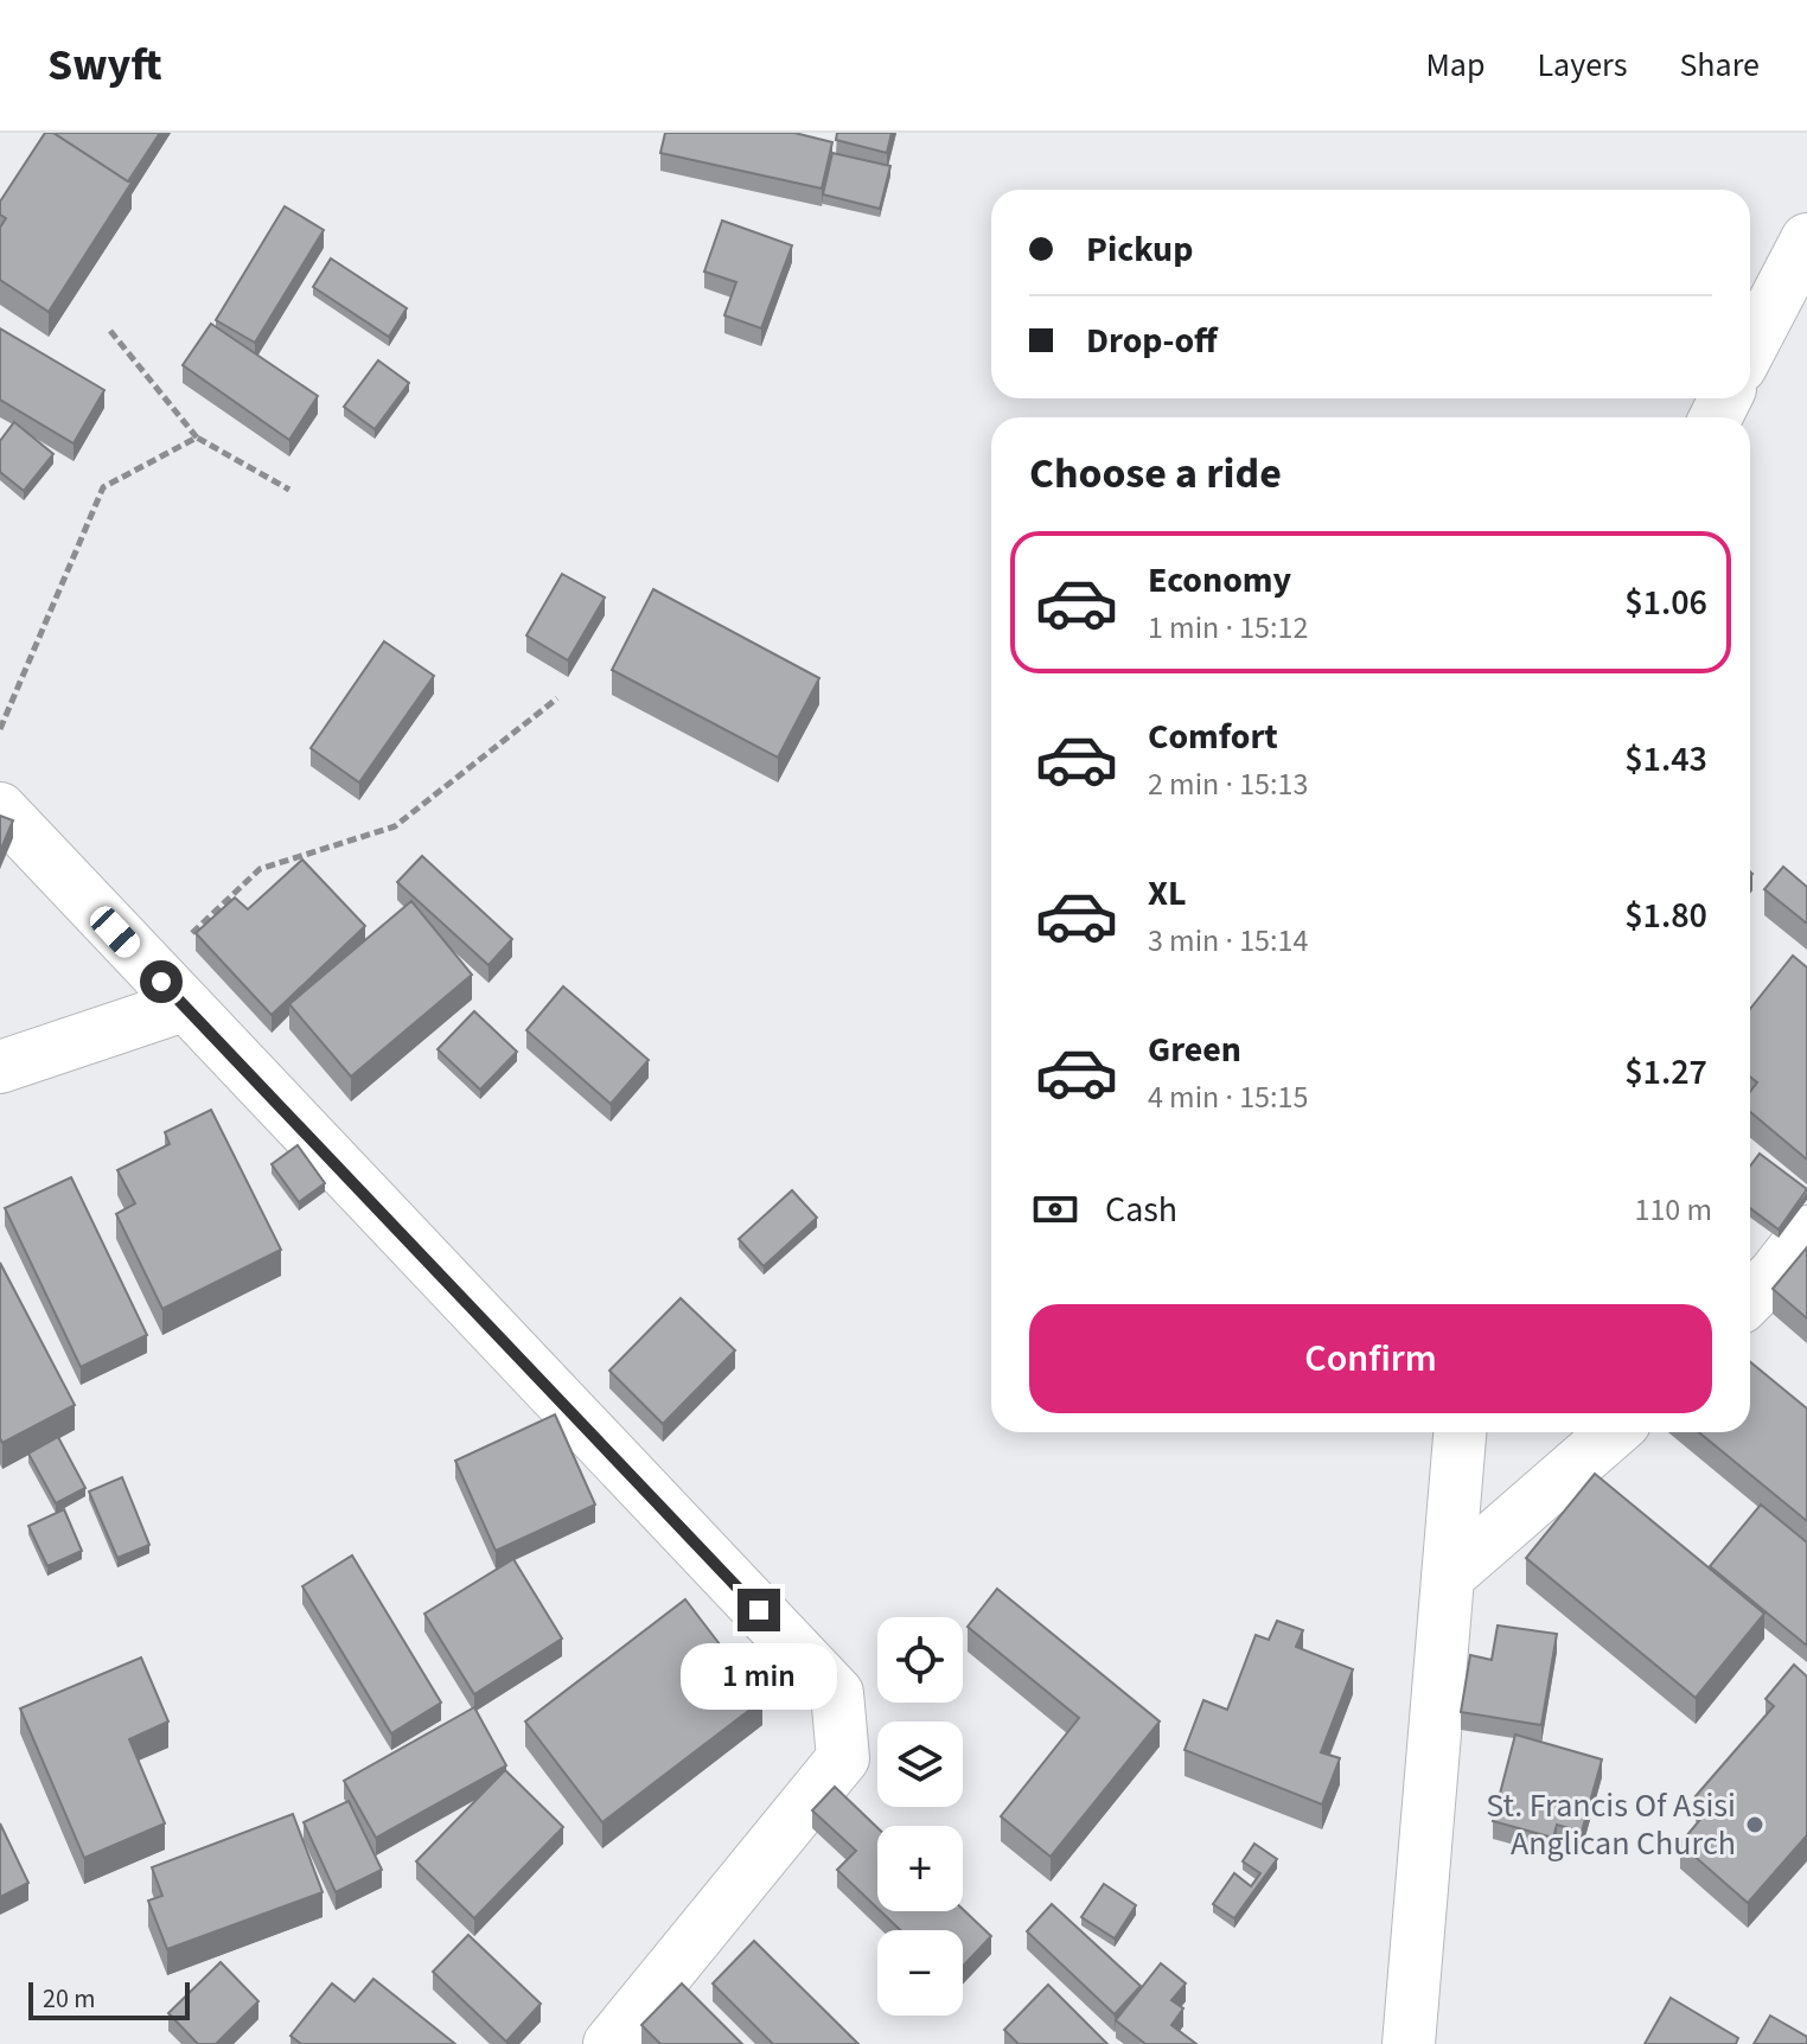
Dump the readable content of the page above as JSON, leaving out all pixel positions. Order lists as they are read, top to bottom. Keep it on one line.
{"places":["St. Francis Of Asisi Anglican Church"],"scale_bar":"20 m","page":{"header":"Swyft","nav":["Map","Layers","Share"],"banner":["Pickup","Drop-off"],"heading":"Choose a ride","list":[{"name":"Economy","note":"1 min · 15:12","value":"$1.06"},{"name":"Comfort","note":"2 min · 15:13","value":"$1.43"},{"name":"XL","note":"3 min · 15:14","value":"$1.80"},{"name":"Green","note":"4 min · 15:15","value":"$1.27"}],"pay":["Cash","110 m"],"buttons":"Confirm","map_buttons":["+","−"],"bubble":"1 min","scale":"20 m"}}
